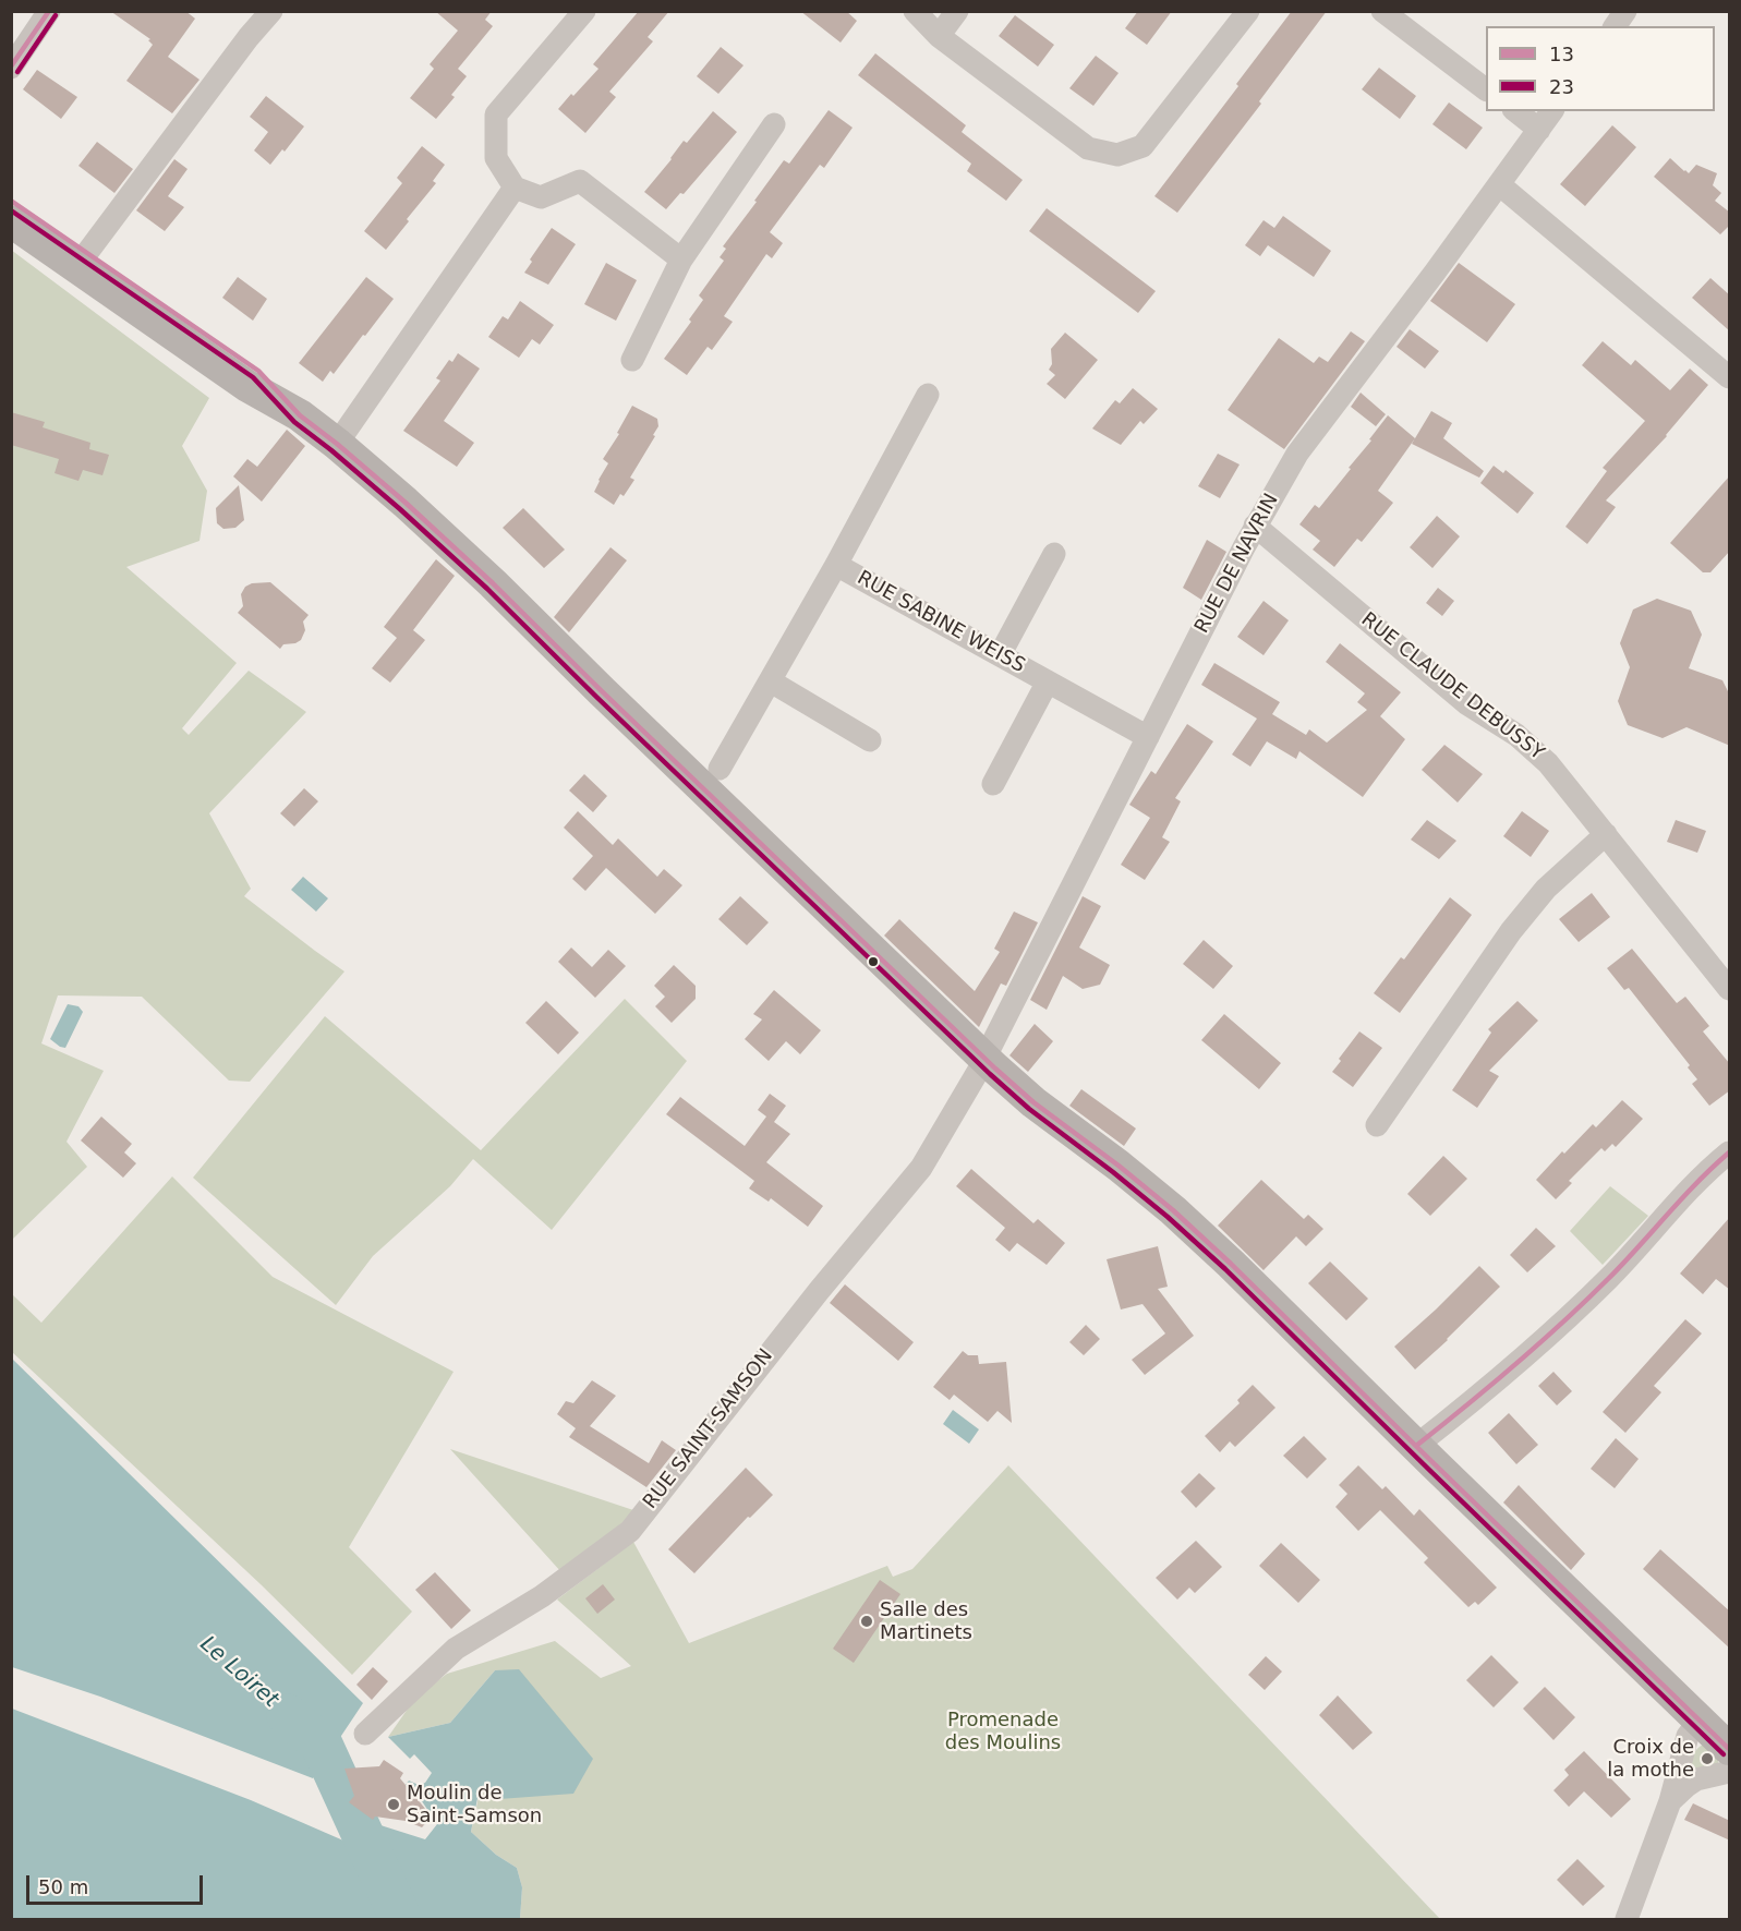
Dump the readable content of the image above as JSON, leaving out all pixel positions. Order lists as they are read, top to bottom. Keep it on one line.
{"streets":{"street":["RUE DE NAVRIN","RUE SABINE WEISS","RUE CLAUDE DEBUSSY","RUE SAINT-SAMSON"]},"crossings":[["RUE DE NAVRIN","RUE SABINE WEISS"],["RUE DE NAVRIN","RUE CLAUDE DEBUSSY"],["RUE DE NAVRIN","RUE SAINT-SAMSON"]],"water":["Le Loiret"],"parks":["Promenade des Moulins"],"places":["Salle des Martinets","Croix de la mothe","Moulin de Saint-Samson"],"lines":["transit line 13","transit line 23"],"legend":["13","23"],"scale_bar":"50 m"}
